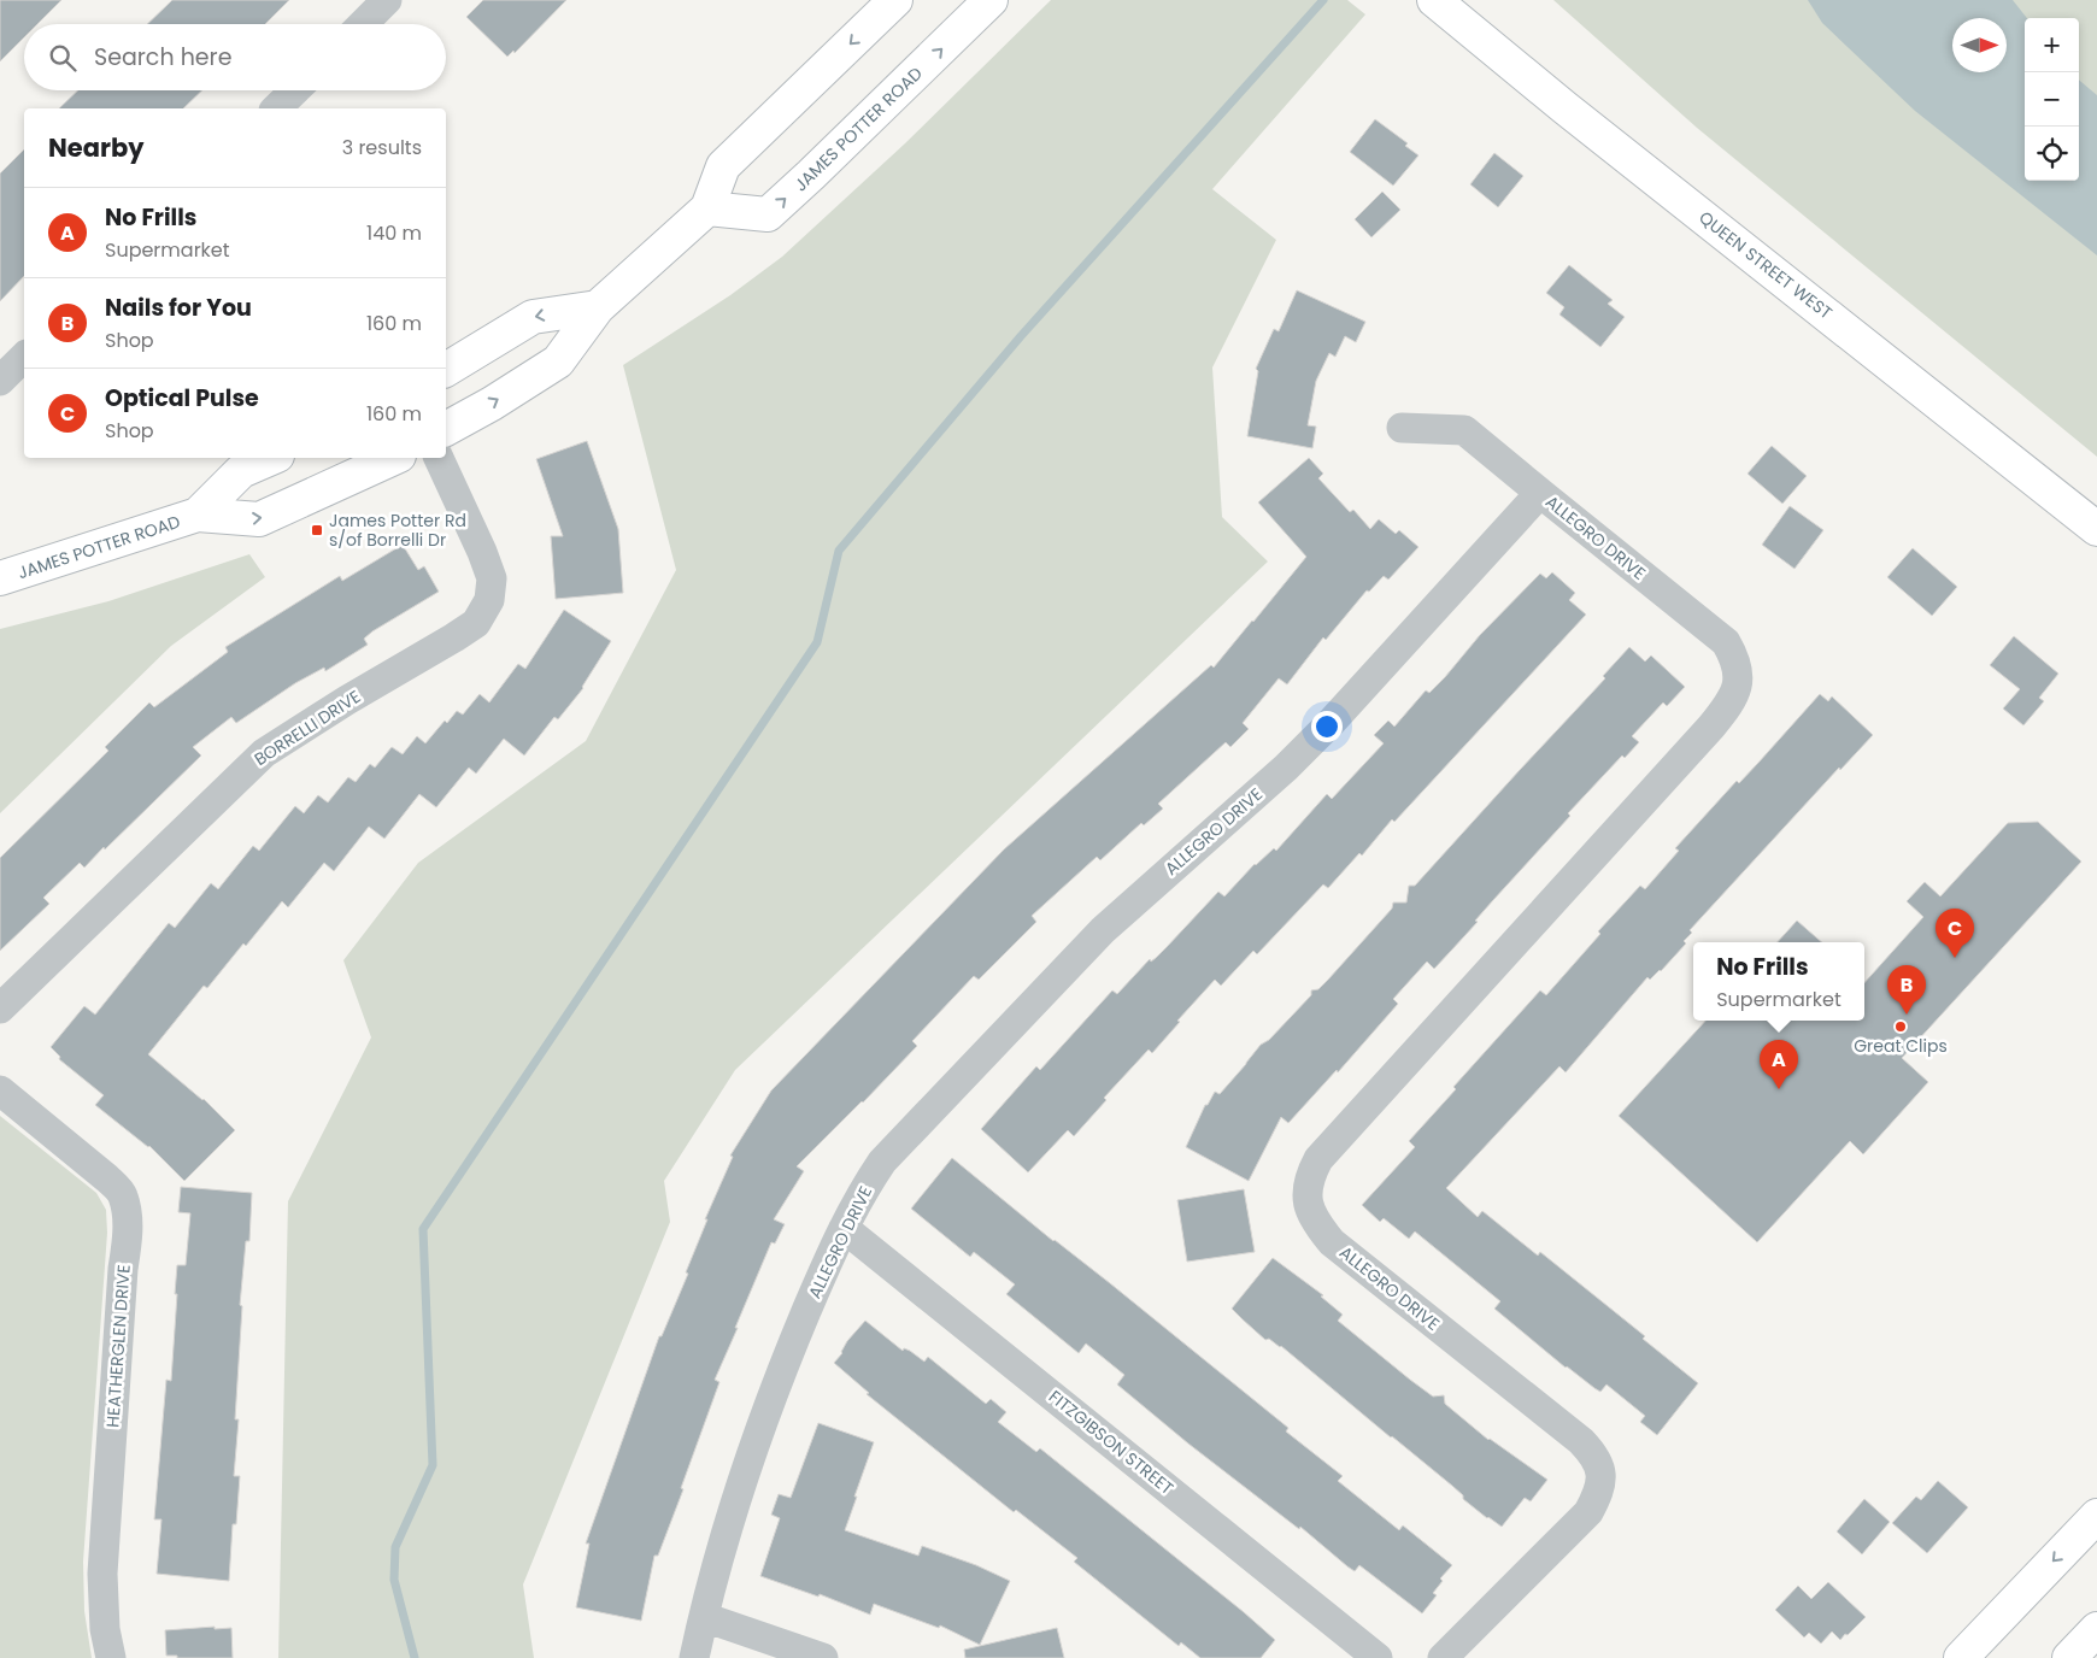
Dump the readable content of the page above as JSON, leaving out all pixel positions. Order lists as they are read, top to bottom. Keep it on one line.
{"streets":{"main road":["JAMES POTTER ROAD","QUEEN STREET WEST"],"street":["ALLEGRO DRIVE","BORRELLI DRIVE","HEATHERGLEN DRIVE","FITZGIBSON STREET"]},"crossings":[["ALLEGRO DRIVE","FITZGIBSON STREET"]],"places":{"transit":["James Potter Rd s/of Borrelli Dr"],"other":["Great Clips"]},"north":"right","page":{"map_buttons":["+","−"],"search":"Search here","heading":["Nearby","3 results"],"list":[{"mark":"A","name":"No Frills","note":"Supermarket","value":"140 m"},{"mark":"B","name":"Nails for You","note":"Shop","value":"160 m"},{"mark":"C","name":"Optical Pulse","note":"Shop","value":"160 m"}],"pins":["C","B","A"],"popup":["No Frills","Supermarket"]}}
